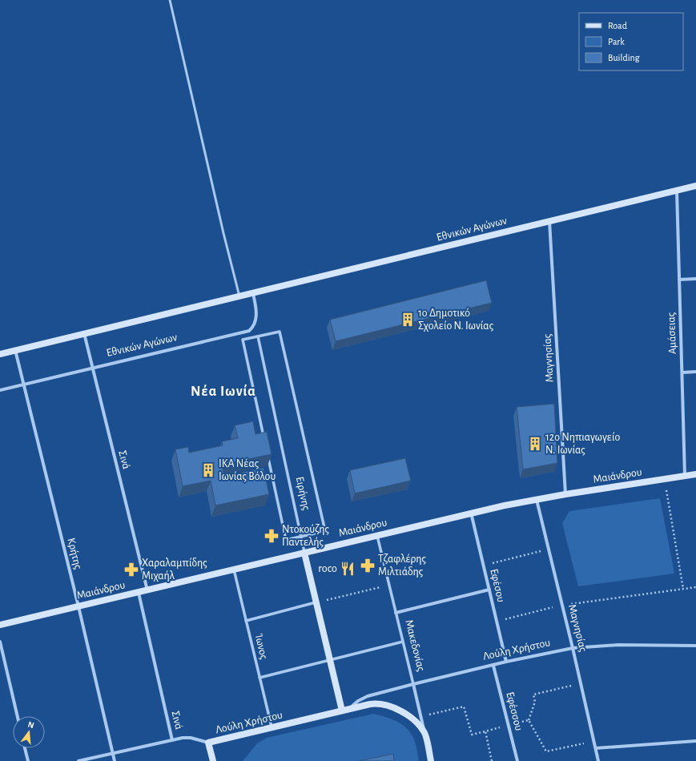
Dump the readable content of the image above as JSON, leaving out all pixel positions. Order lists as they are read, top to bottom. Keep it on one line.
{"streets":{"main road":["Εθνικών Αγώνων","Μαιάνδρου","Ειρήνης","Μακεδονίας","Λούλη Χρήστου"],"street":["Αμάσειας","Μαγνησίας","Σινά","Κρήτης","Εφέσου","Ίωνος","Εφέσσου"]},"crossings":[["Εθνικών Αγώνων","Αμάσειας"],["Εθνικών Αγώνων","Μαγνησίας"],["Εθνικών Αγώνων","Σινά"],["Εθνικών Αγώνων","Κρήτης"],["Αμάσειας","Μαιάνδρου"],["Μαγνησίας","Μαιάνδρου"],["Μαγνησίας","Λούλη Χρήστου"],["Σινά","Μαιάνδρου"],["Σινά","Λούλη Χρήστου"],["Μαιάνδρου","Ειρήνης"],["Μαιάνδρου","Κρήτης"],["Μαιάνδρου","Εφέσου"],["Μαιάνδρου","Μακεδονίας"],["Μαιάνδρου","Ίωνος"],["Ειρήνης","Λούλη Χρήστου"],["Κρήτης","Λούλη Χρήστου"],["Εφέσου","Λούλη Χρήστου"],["Μακεδονίας","Λούλη Χρήστου"],["Ίωνος","Λούλη Χρήστου"],["Λούλη Χρήστου","Εφέσσου"]],"districts":["Νέα Ιωνία"],"places":{"building":["1ο Δημοτικό Σχολείο Ν. Ιωνίας","12ο Νηπιαγωγείο Ν. Ιωνίας","ΙΚΑ Νέας Ιωνίας Βόλου"],"pharmacy":["Ντοκούζης Παντελής","Τζαφλέρης Μιλτιάδης","Χαραλαμπίδης Μιχαήλ"],"restaurant":["roco"]},"legend":["Road","Park","Building"],"north":"top"}
